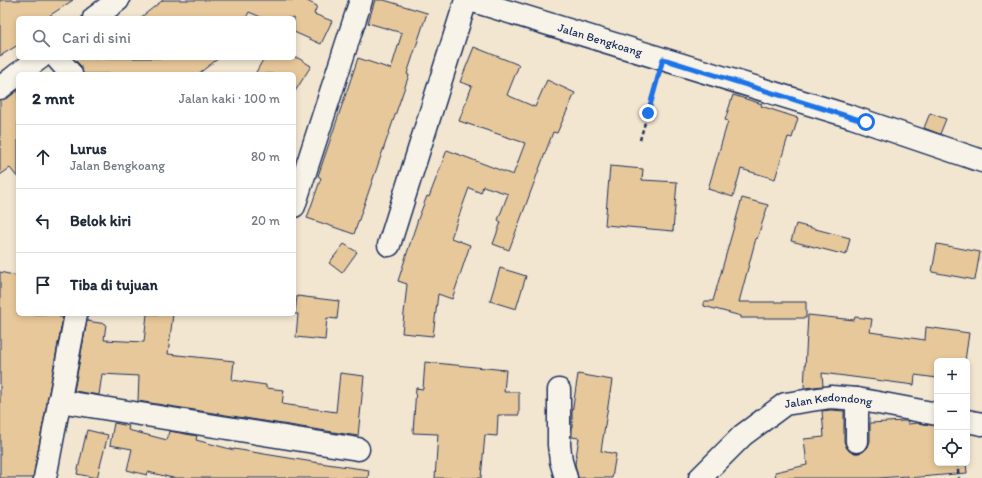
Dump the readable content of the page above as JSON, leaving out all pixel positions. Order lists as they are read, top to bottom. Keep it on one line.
{"streets":{"street":["Jalan Bengkoang","Jalan Kedondong"]},"page":{"search":"Cari di sini","heading":["2 mnt","Jalan kaki · 100 m"],"list":[["Lurus","Jalan Bengkoang","80 m"],["Belok kiri","20 m"],"Tiba di tujuan"],"map_buttons":["+","−"]}}
